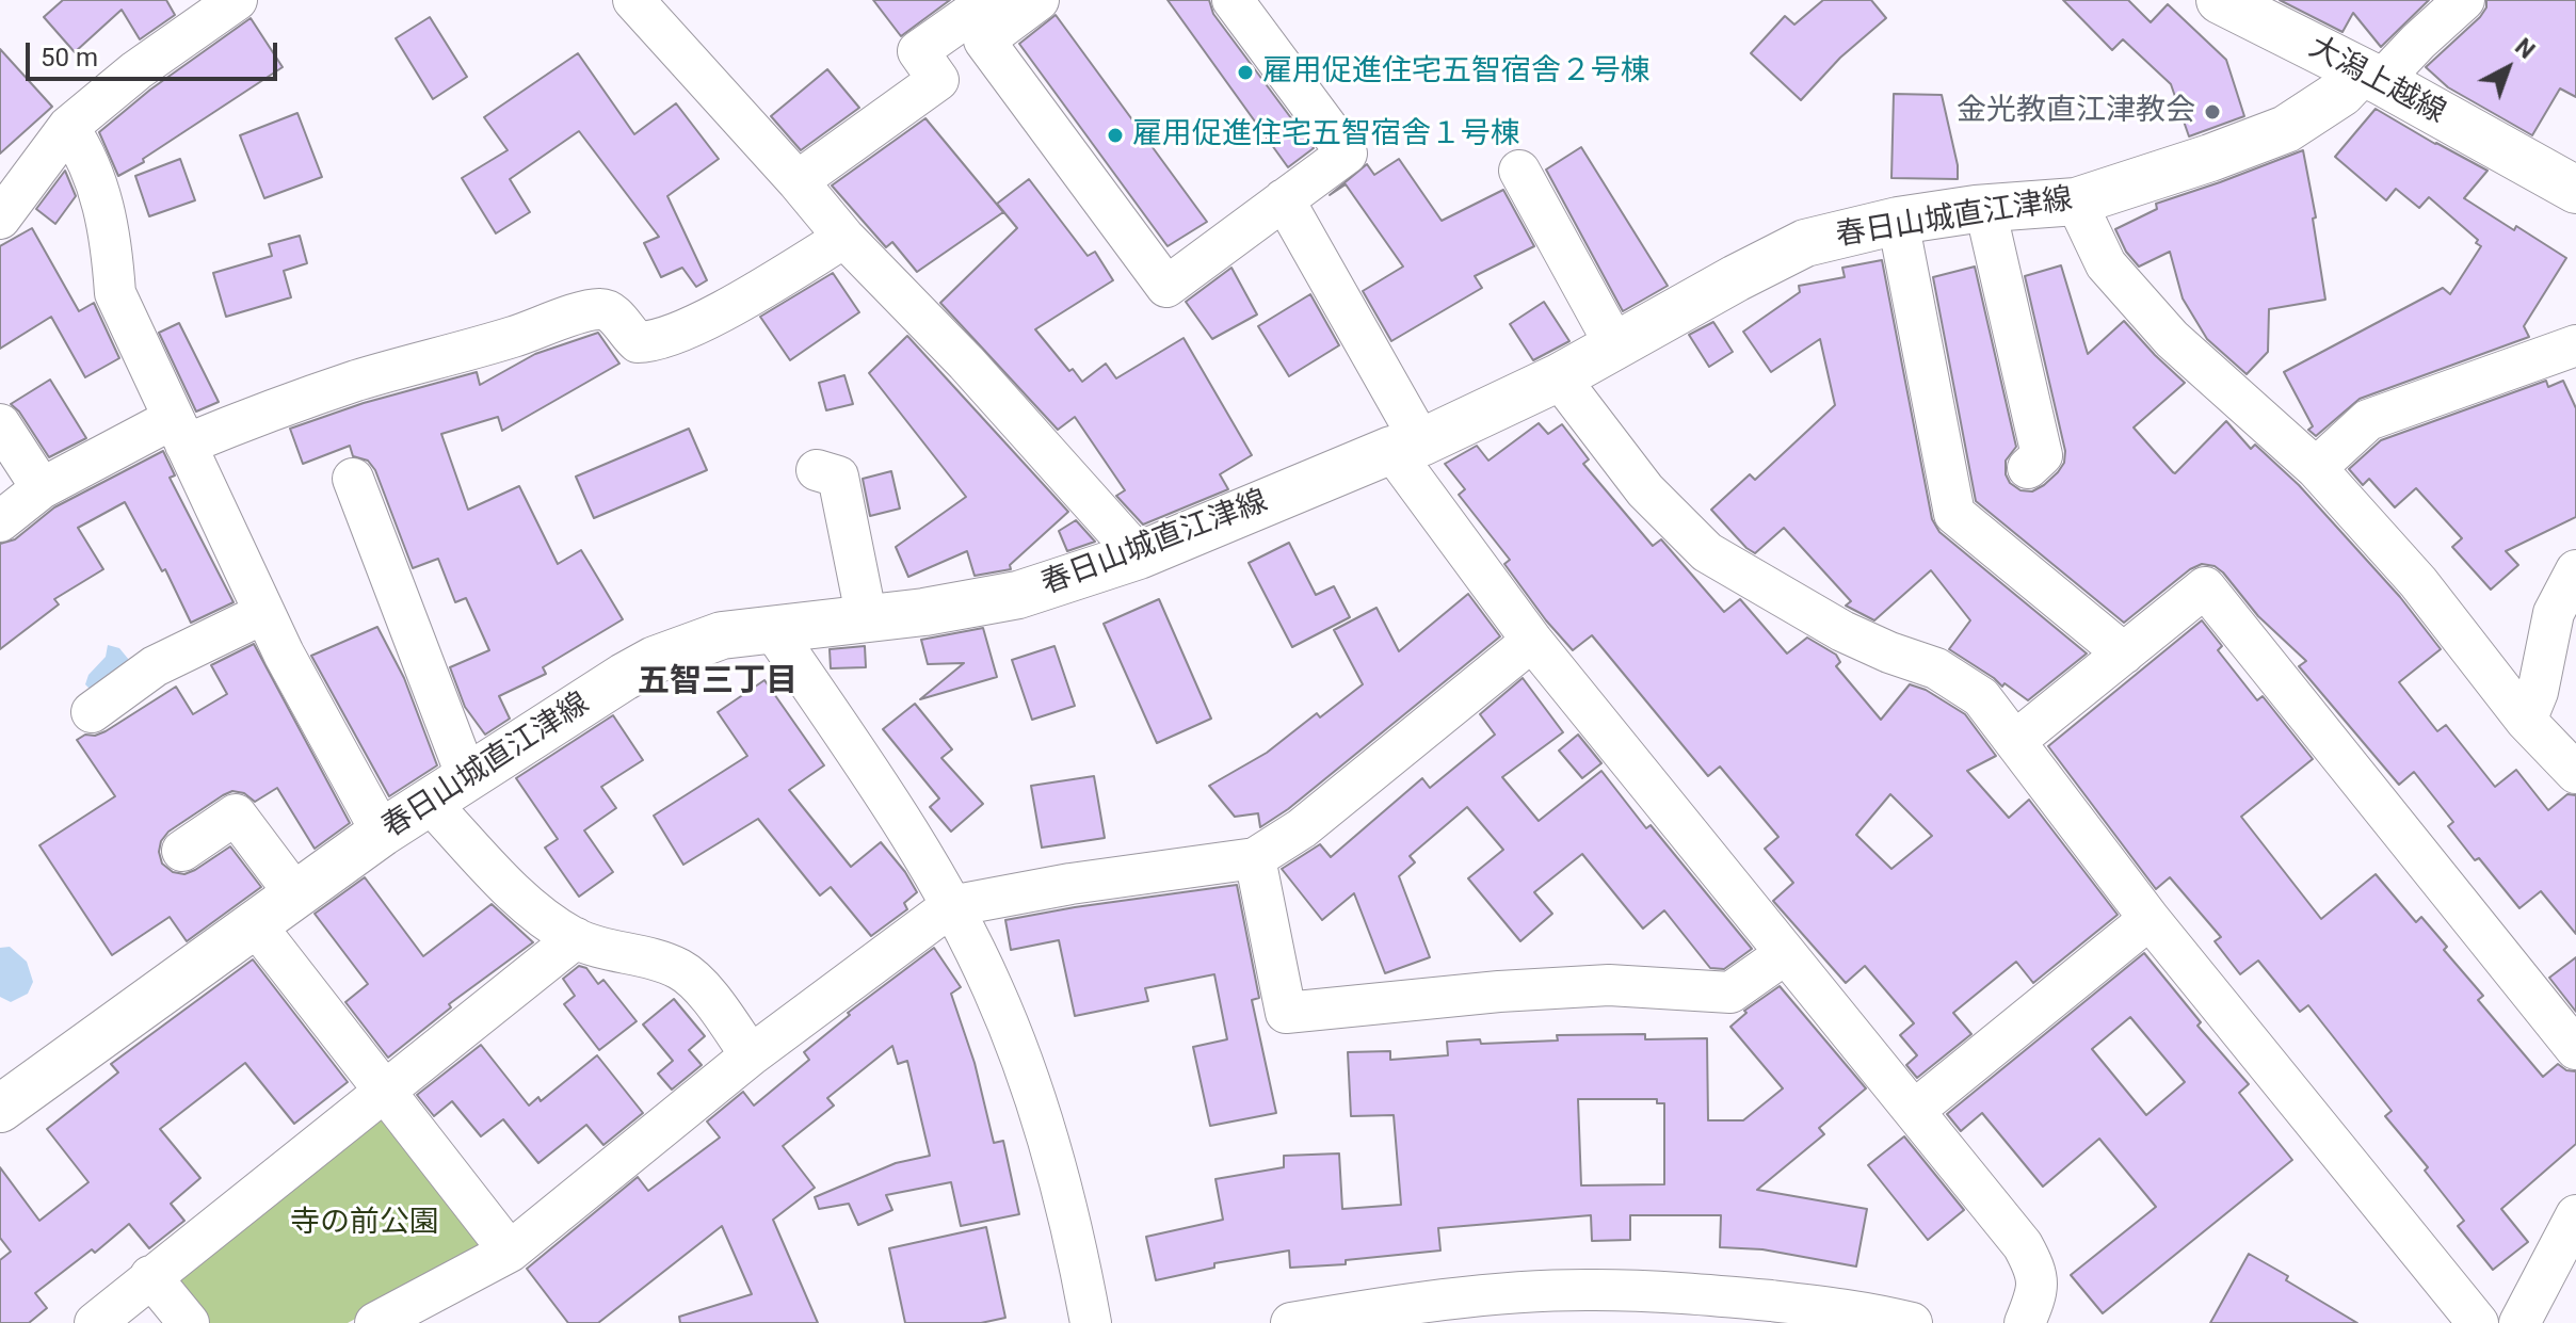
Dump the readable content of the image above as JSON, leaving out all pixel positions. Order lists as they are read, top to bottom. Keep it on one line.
{"streets":{"main road":["大潟上越線","春日山城直江津線"]},"crossings":[["大潟上越線","春日山城直江津線"]],"districts":["五智三丁目"],"parks":["寺の前公園"],"places":["雇用促進住宅五智宿舎２号棟","金光教直江津教会","雇用促進住宅五智宿舎１号棟"],"scale_bar":"50 m","north":"top right"}
